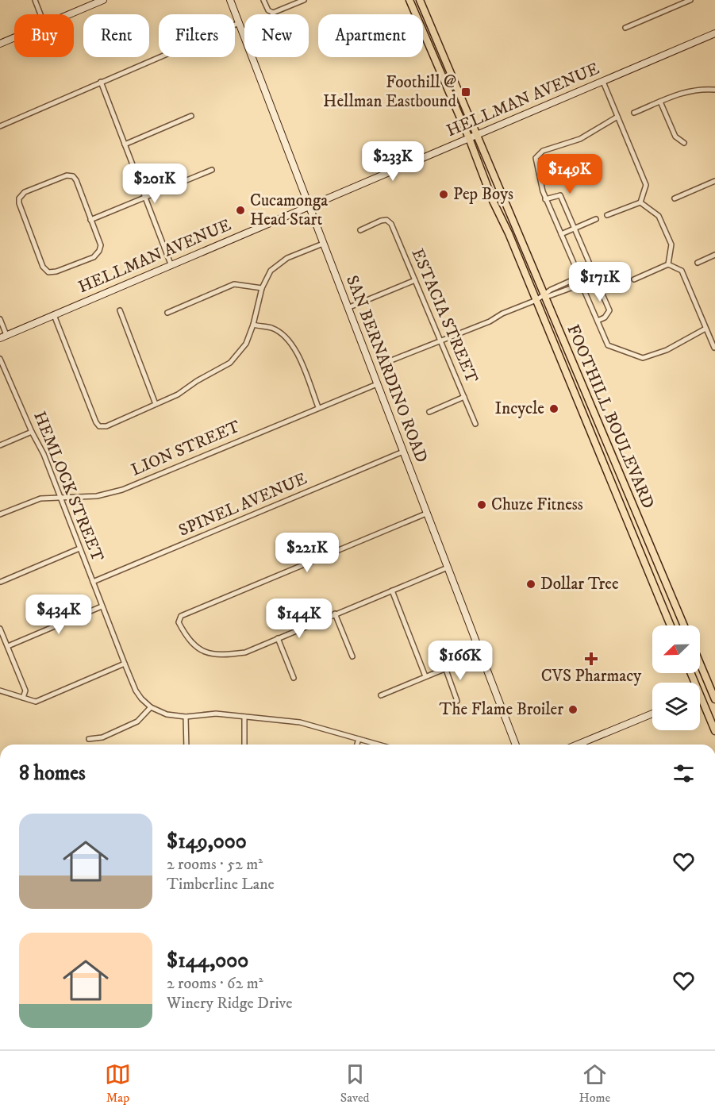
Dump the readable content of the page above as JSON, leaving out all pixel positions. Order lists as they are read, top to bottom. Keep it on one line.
{"streets":{"main road":["FOOTHILL BOULEVARD"],"street":["HELLMAN AVENUE","ESTACIA STREET","SAN BERNARDINO ROAD","LION STREET","HEMLOCK STREET","SPINEL AVENUE"]},"crossings":[["HELLMAN AVENUE","SAN BERNARDINO ROAD"],["HELLMAN AVENUE","FOOTHILL BOULEVARD"],["SAN BERNARDINO ROAD","LION STREET"],["SAN BERNARDINO ROAD","SPINEL AVENUE"],["LION STREET","HEMLOCK STREET"],["HEMLOCK STREET","SPINEL AVENUE"]],"places":{"transit":["Foothill @ Hellman Eastbound"],"other":["Pep Boys","Cucamonga Head Start","Incycle","Chuze Fitness","Dollar Tree","The Flame Broiler"],"health":["CVS Pharmacy"]},"north":"bottom left","page":{"chip":["Buy","Rent","Filters","New","Apartment"],"price":["$233K","$149K","$201K","$171K","$221K","$434K","$144K","$166K"],"heading":"8 homes","list":[{"name":"$149,000","note":"2 rooms · 52 m² · Timberline Lane"},{"name":"$144,000","note":"2 rooms · 62 m² · Winery Ridge Drive"}],"tabs":["Map","Saved","Home"]}}
